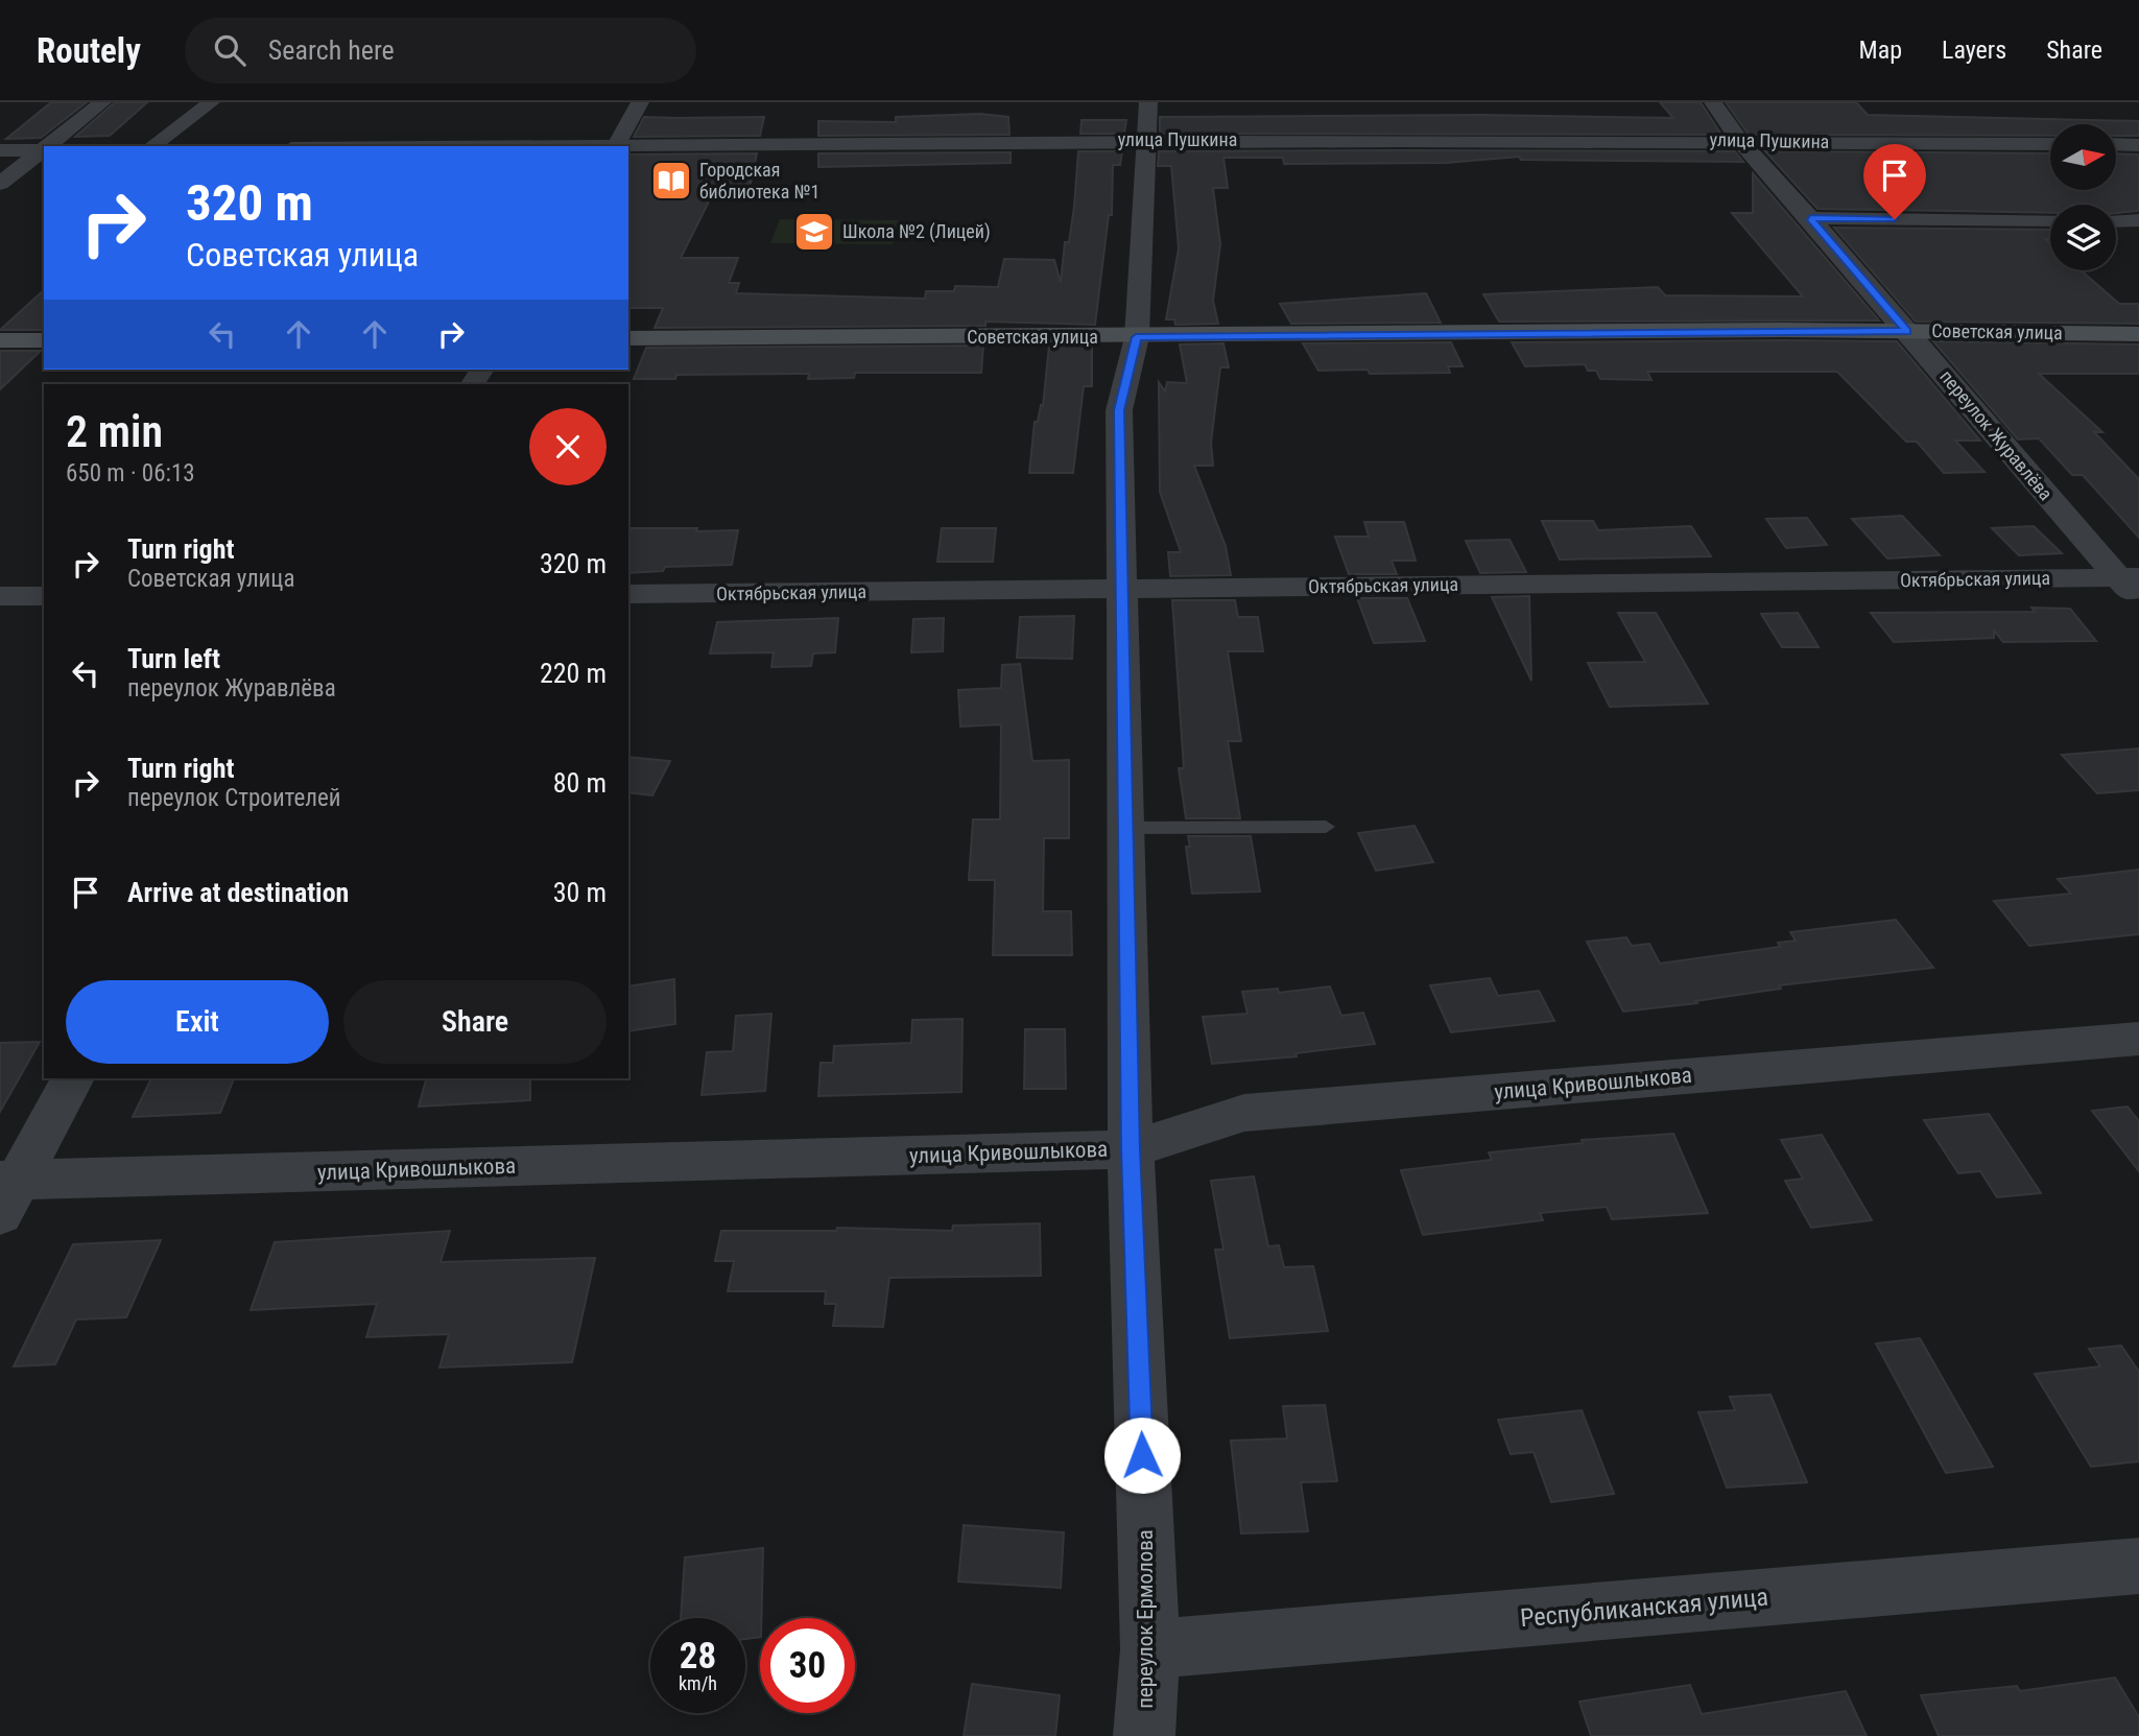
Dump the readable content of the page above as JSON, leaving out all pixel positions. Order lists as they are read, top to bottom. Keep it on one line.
{"streets":{"main road":["Советская улица"],"street":["улица Пушкина","переулок Журавлёва","Октябрьская улица","улица Кривошлыкова","Республиканская улица","переулок Ермолова"]},"crossings":[["улица Пушкина","переулок Журавлёва"],["улица Пушкина","переулок Ермолова"],["Советская улица","переулок Журавлёва"],["Советская улица","переулок Ермолова"],["переулок Журавлёва","Октябрьская улица"],["Октябрьская улица","переулок Ермолова"],["улица Кривошлыкова","переулок Ермолова"],["Республиканская улица","переулок Ермолова"]],"places":{"library":["Городская библиотека №1"],"school or university":["Школа №2 (Лицей)"]},"north":"right","page":{"header":"Routely","search":"Search here","nav":["Map","Layers","Share"],"turn":["320 m","Советская улица"],"heading":["2 min","650 m · 06:13"],"list":[{"name":"Turn right","note":"Советская улица","value":"320 m"},{"name":"Turn left","note":"переулок Журавлёва","value":"220 m"},{"name":"Turn right","note":"переулок Строителей","value":"80 m"},{"name":"Arrive at destination","value":"30 m"}],"buttons":["Exit","Share"],"speed":"28 km/h","limit":"30"}}
